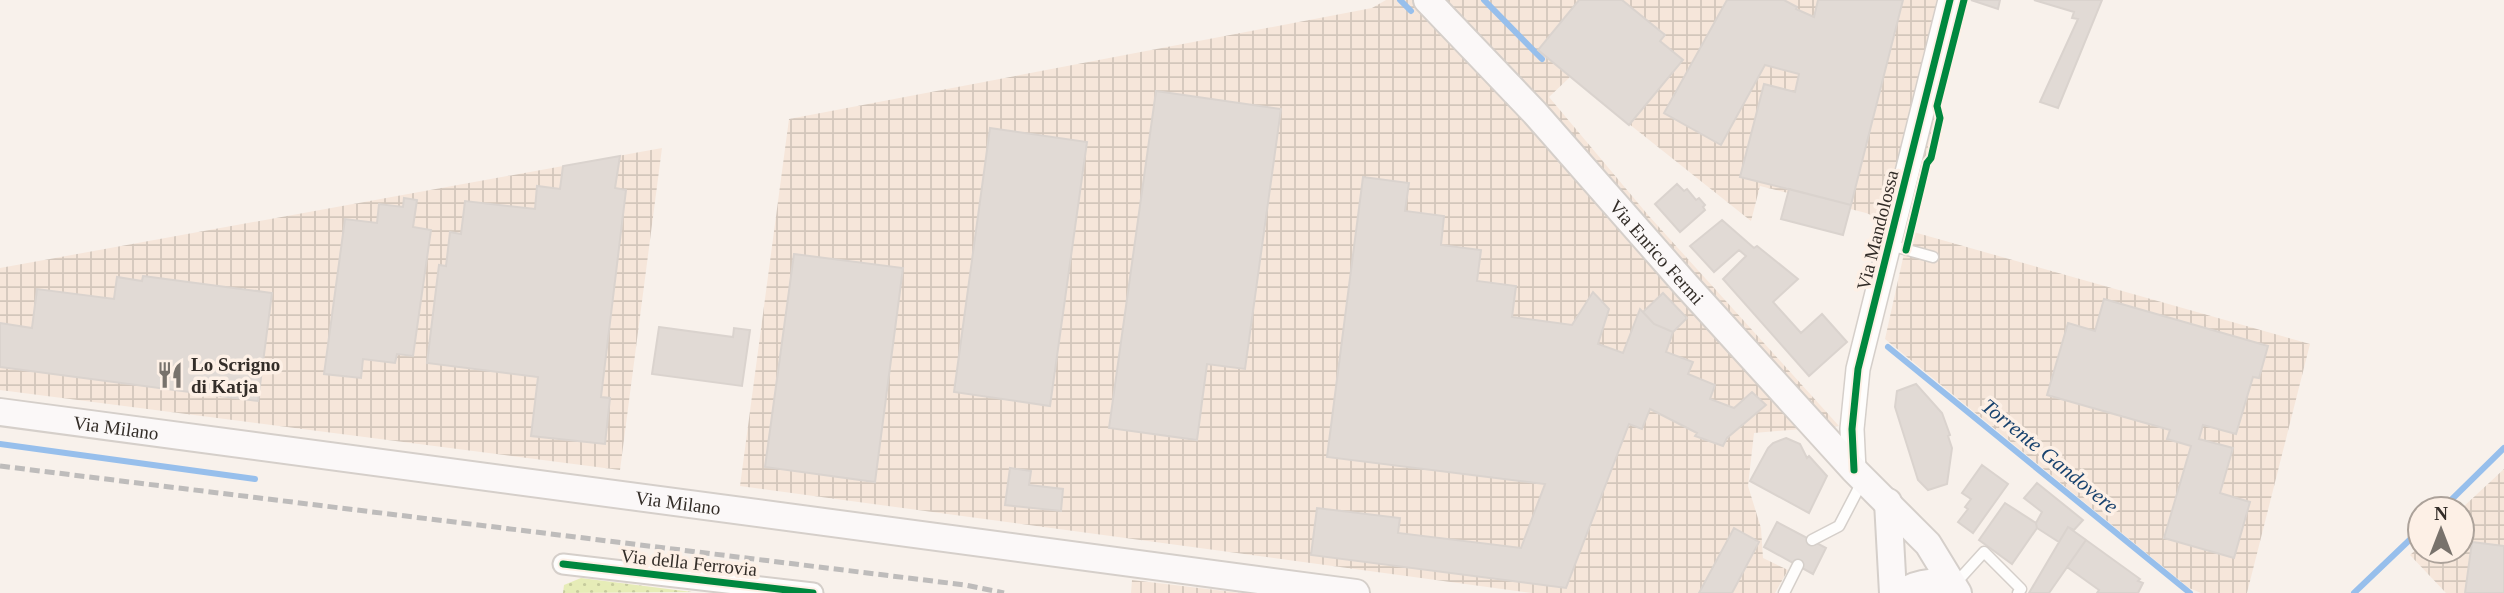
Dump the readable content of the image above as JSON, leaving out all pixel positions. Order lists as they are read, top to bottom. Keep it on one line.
{"streets":{"main road":["Via Enrico Fermi","Via Milano"],"street":["Via Mandolossa","Via della Ferrovia"]},"crossings":[["Via Mandolossa","Via Enrico Fermi"]],"water":["Torrente Gandovere"],"places":{"restaurant":["Lo Scrigno di Katja"]},"north":"top"}
